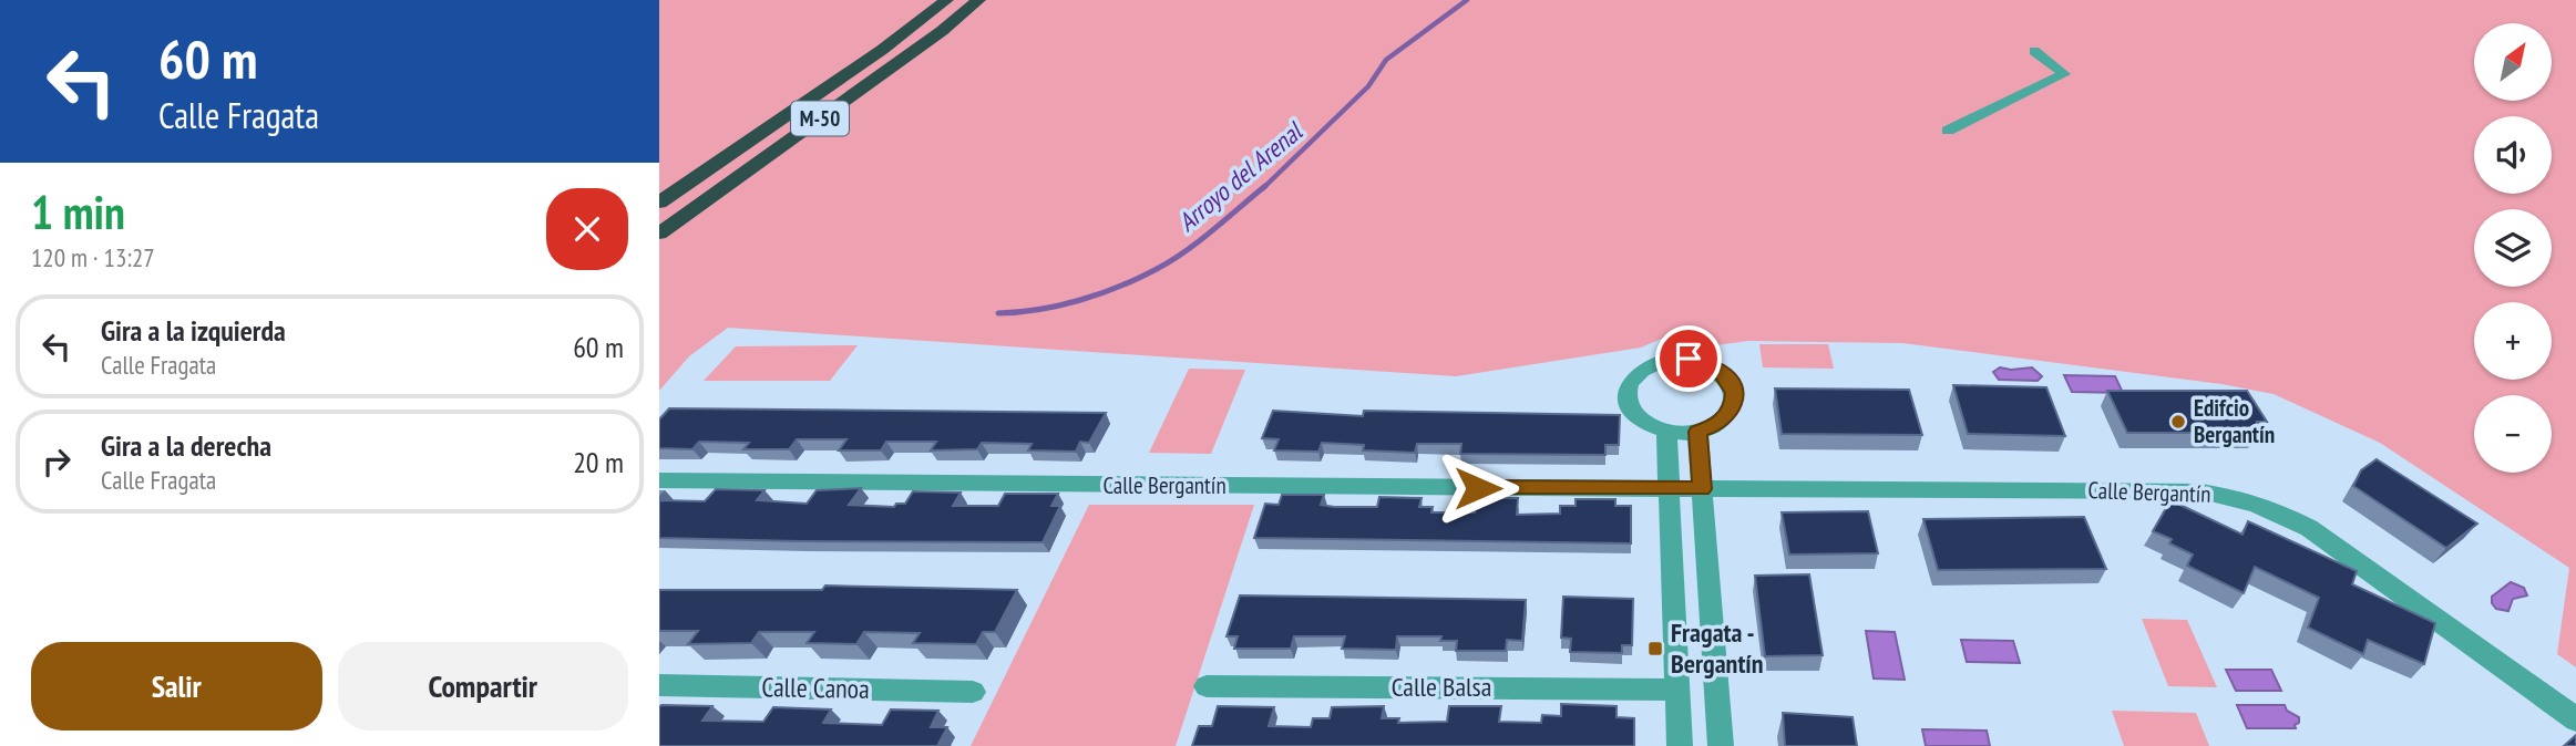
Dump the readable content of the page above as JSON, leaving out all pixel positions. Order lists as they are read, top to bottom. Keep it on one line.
{"streets":{"highway":["M-50"],"street":["Calle Bergantín","Calle Balsa","Calle Canoa"]},"water":["Arroyo del Arenal"],"places":{"other":["Edifcio Bergantín"],"transit":["Fragata - Bergantín"]},"north":"top right","page":{"turn":["60 m","Calle Fragata"],"map_buttons":["+","−"],"heading":["1 min","120 m · 13:27"],"list":[{"name":"Gira a la izquierda","note":"Calle Fragata","value":"60 m"},{"name":"Gira a la derecha","note":"Calle Fragata","value":"20 m"}],"buttons":["Salir","Compartir"]}}
